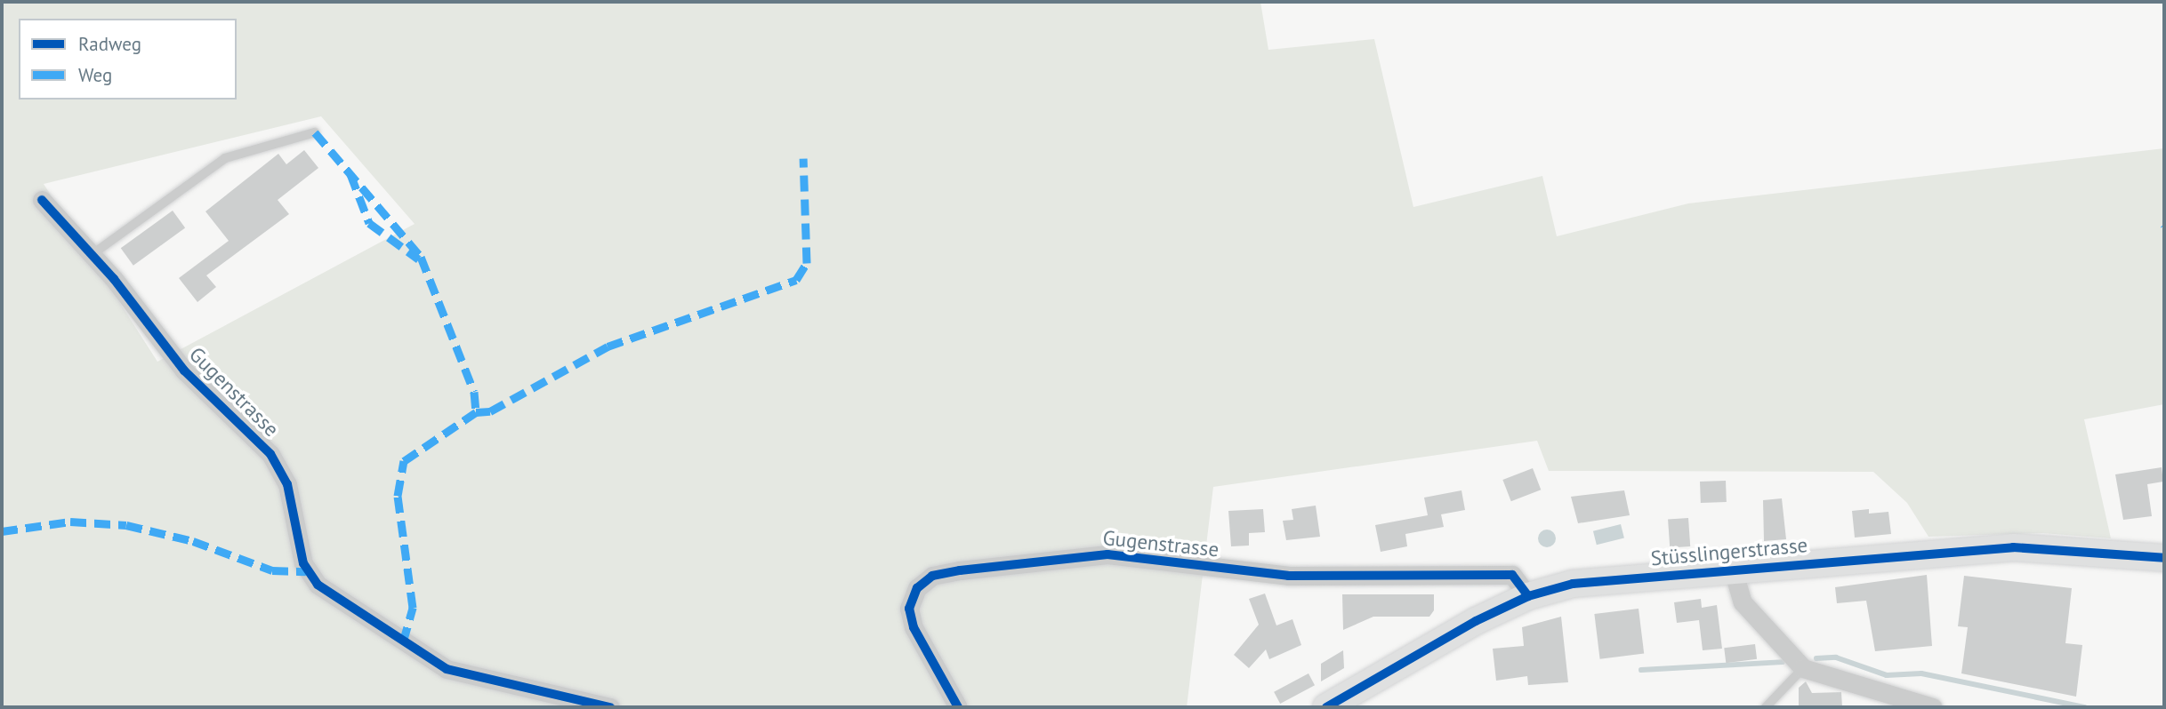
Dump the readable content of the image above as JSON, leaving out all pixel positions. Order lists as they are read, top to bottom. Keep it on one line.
{"streets":{"street":["Gugenstrasse","Stüsslingerstrasse"]},"crossings":[["Gugenstrasse","Stüsslingerstrasse"]],"legend":["Radweg","Weg"]}
